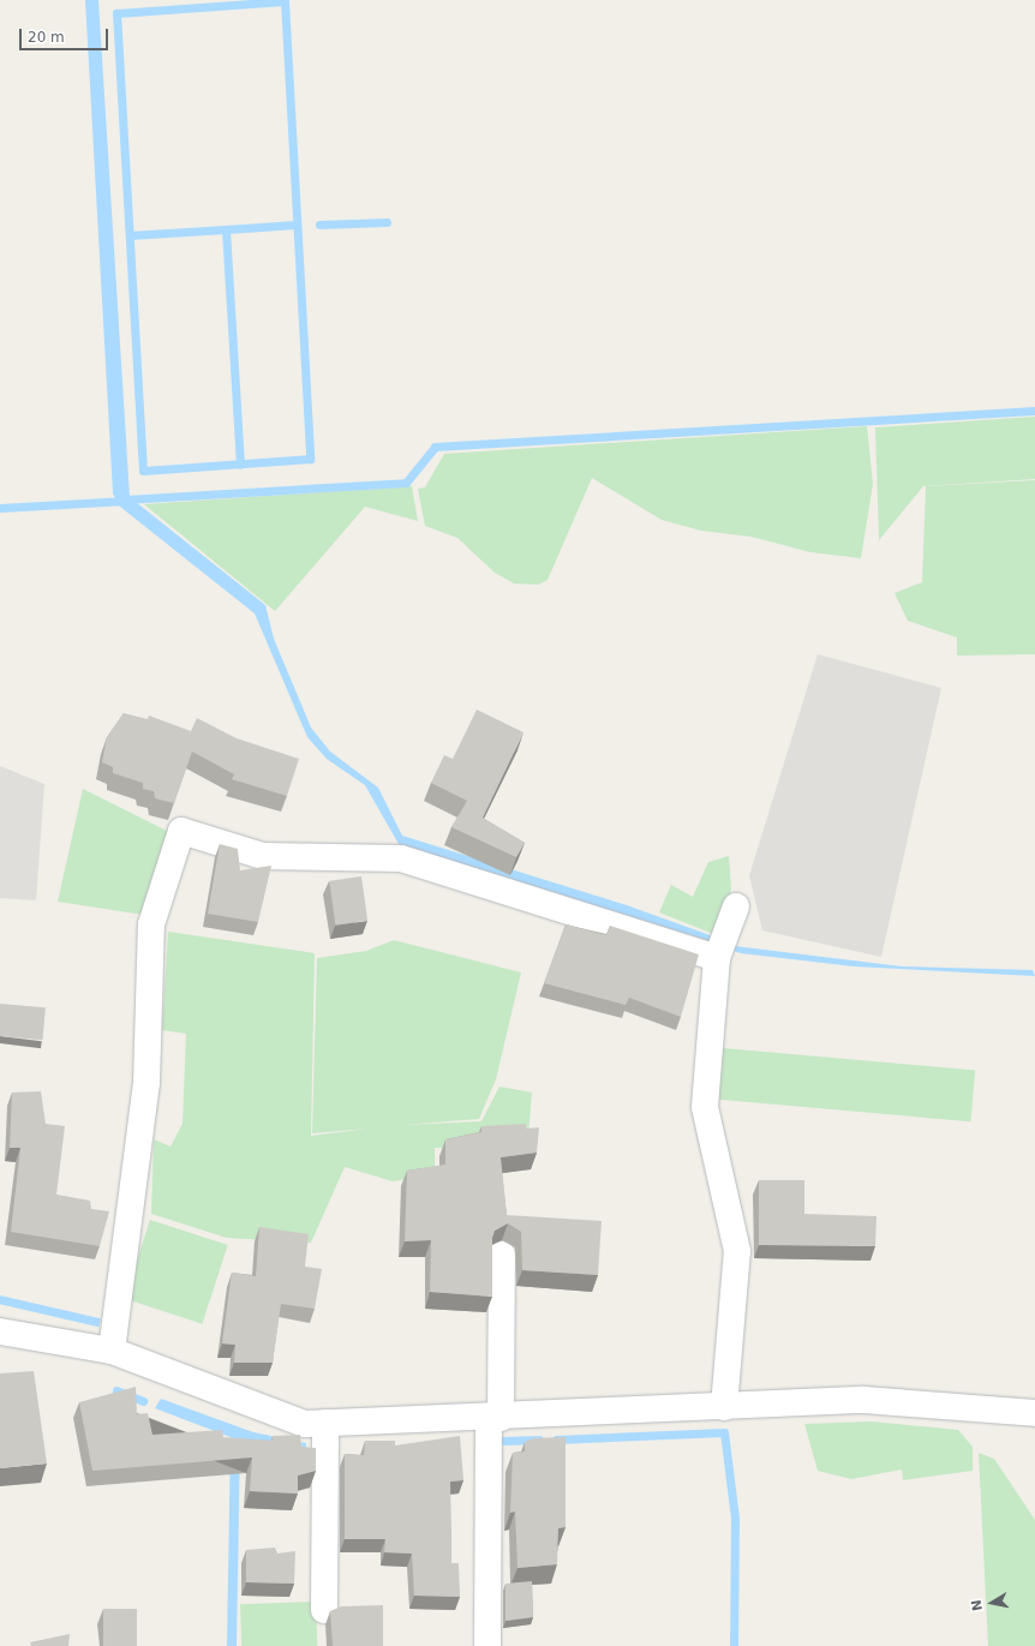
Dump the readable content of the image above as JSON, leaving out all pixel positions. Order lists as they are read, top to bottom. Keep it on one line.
{"scale_bar":"20 m","north":"left"}
